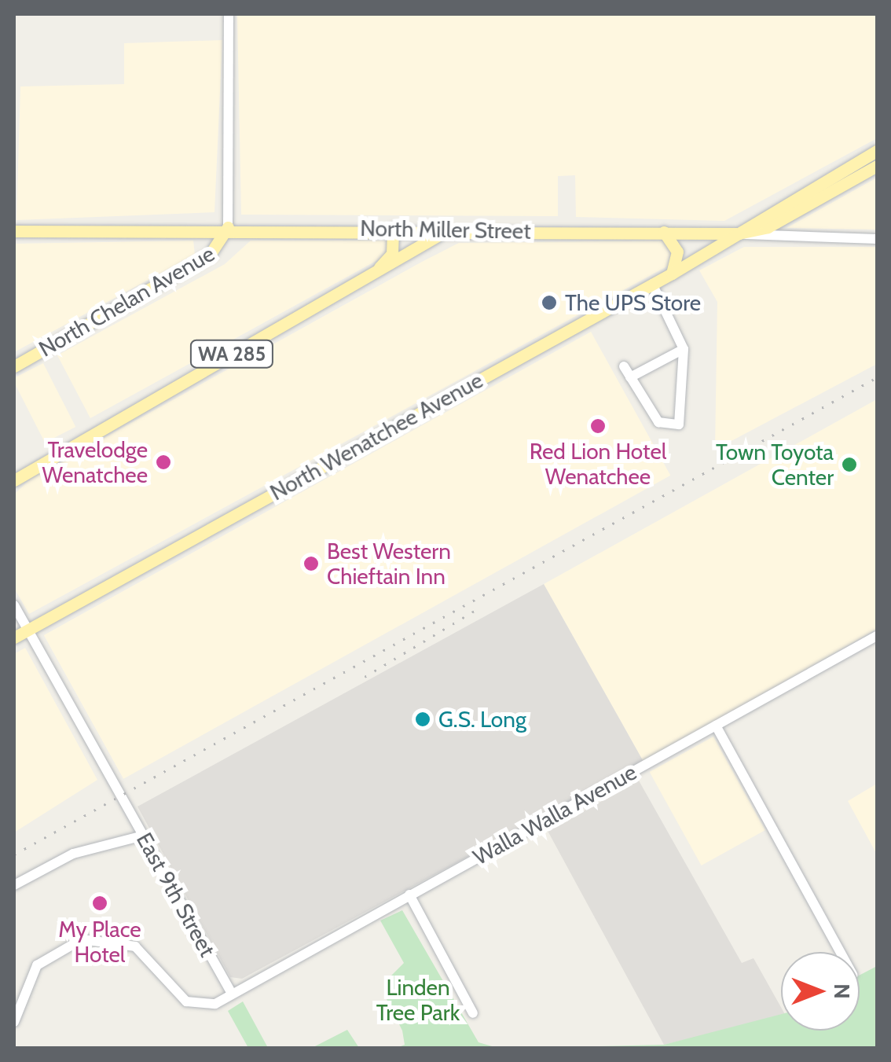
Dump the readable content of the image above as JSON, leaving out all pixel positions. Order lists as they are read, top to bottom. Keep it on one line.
{"streets":{"main road":["North Miller Street","North Chelan Avenue","WA 285","North Wenatchee Avenue"],"street":["Walla Walla Avenue","East 9th Street"]},"crossings":[["North Miller Street","North Chelan Avenue"],["North Miller Street","WA 285"],["North Miller Street","North Wenatchee Avenue"],["North Wenatchee Avenue","East 9th Street"],["Walla Walla Avenue","East 9th Street"]],"parks":["Linden Tree Park"],"places":["The UPS Store","Red Lion Hotel Wenatchee","Travelodge Wenatchee","Town Toyota Center","Best Western Chieftain Inn","G.S. Long","My Place Hotel"],"north":"right"}
